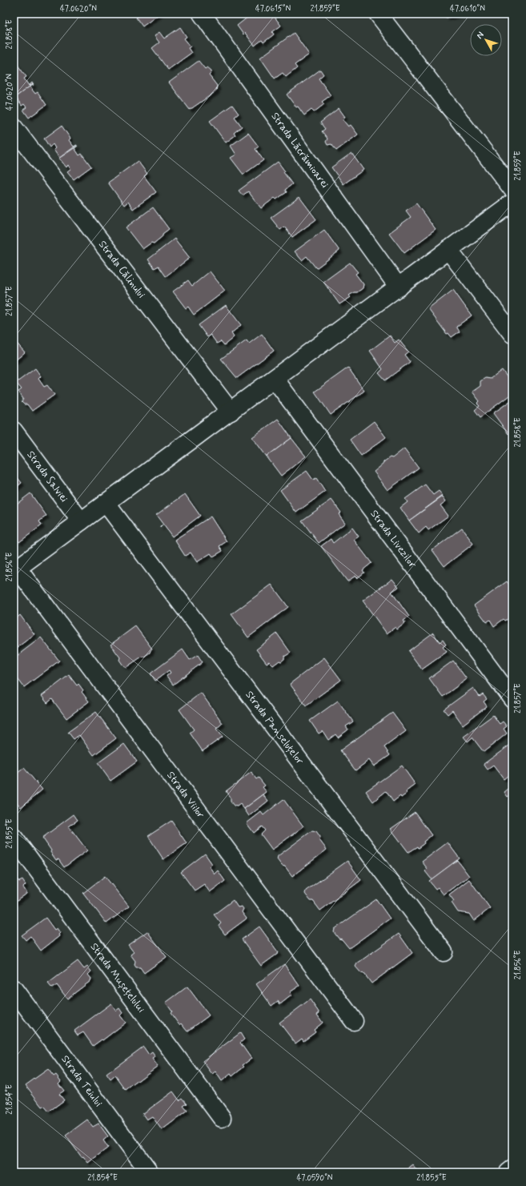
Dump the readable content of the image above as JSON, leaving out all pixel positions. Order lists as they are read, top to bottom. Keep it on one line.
{"streets":{"street":["Strada Lăcrămioarei","Strada Călinului","Strada Salviei","Strada Livezilor","Strada Panseluțelor","Strada Viilor","Strada Mușețelului","Strada Teiului"]},"north":"top left","coordinates":["47.0620°N","47.0615°N","21.859°E","47.0610°N","21.858°E","21.857°E","21.856°E","21.855°E","21.854°E","47.0590°N"]}
